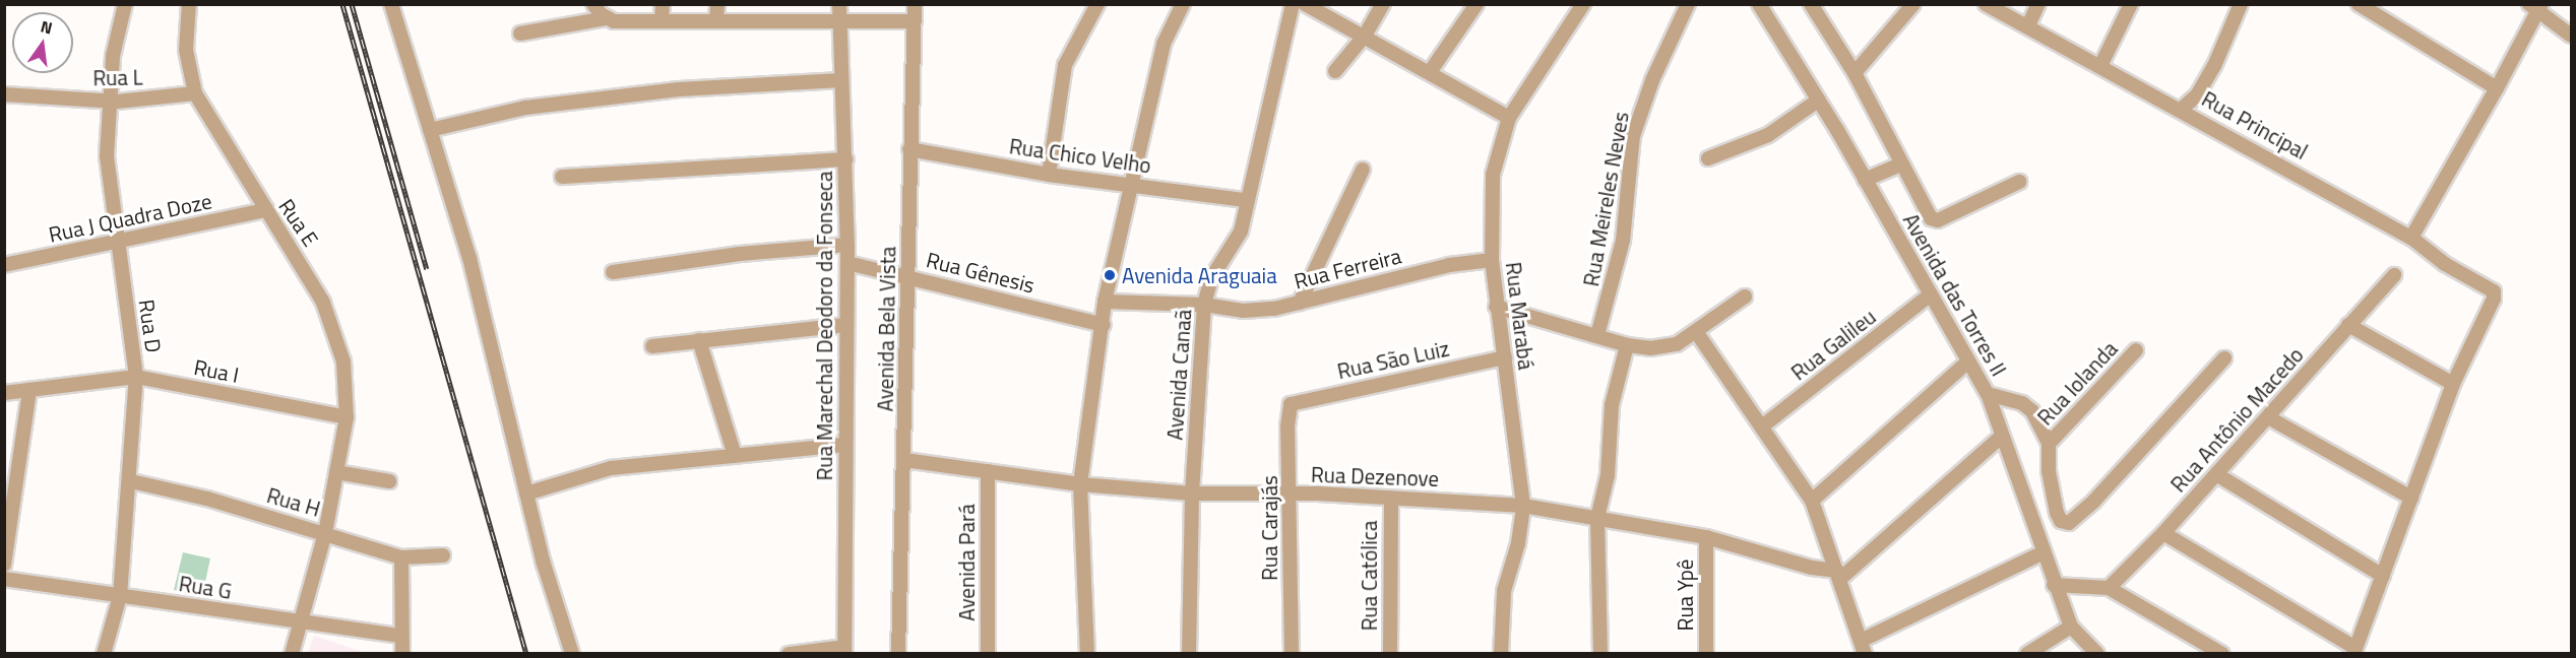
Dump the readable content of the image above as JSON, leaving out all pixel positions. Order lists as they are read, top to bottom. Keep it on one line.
{"streets":{"street":["Rua L","Rua Principal","Rua Chico Velho","Rua Meireles Neves","Rua J Quadra Doze","Rua E","Rua Ferreira","Rua Gênesis","Avenida das Torres II","Rua Marabá","Rua D","Rua Marechal Deodoro da Fonseca","Avenida Bela Vista","Rua Galileu","Rua São Luiz","Rua I","Avenida Canaã","Rua Iolanda","Rua Antônio Macedo","Rua Dezenove","Rua H","Rua Carajás","Avenida Pará","Rua Católica","Rua G","Rua Ypê"]},"crossings":[["Rua L","Rua E"],["Rua L","Rua D"],["Rua Chico Velho","Avenida Bela Vista"],["Rua Chico Velho","Avenida Canaã"],["Rua J Quadra Doze","Rua E"],["Rua J Quadra Doze","Rua D"],["Rua E","Rua I"],["Rua E","Rua H"],["Rua E","Rua G"],["Rua Ferreira","Rua Marabá"],["Rua Ferreira","Avenida Canaã"],["Rua Gênesis","Rua Marechal Deodoro da Fonseca"],["Rua Gênesis","Avenida Bela Vista"],["Avenida das Torres II","Rua Galileu"],["Rua Marabá","Rua São Luiz"],["Rua Marabá","Rua Dezenove"],["Rua D","Rua I"],["Rua D","Rua H"],["Rua D","Rua G"],["Avenida Bela Vista","Rua Dezenove"],["Rua São Luiz","Rua Carajás"],["Avenida Canaã","Rua Dezenove"],["Rua Dezenove","Rua Carajás"],["Rua Dezenove","Avenida Pará"],["Rua Dezenove","Rua Católica"],["Rua Dezenove","Rua Ypê"]],"places":["Avenida Araguaia"],"north":"top"}
